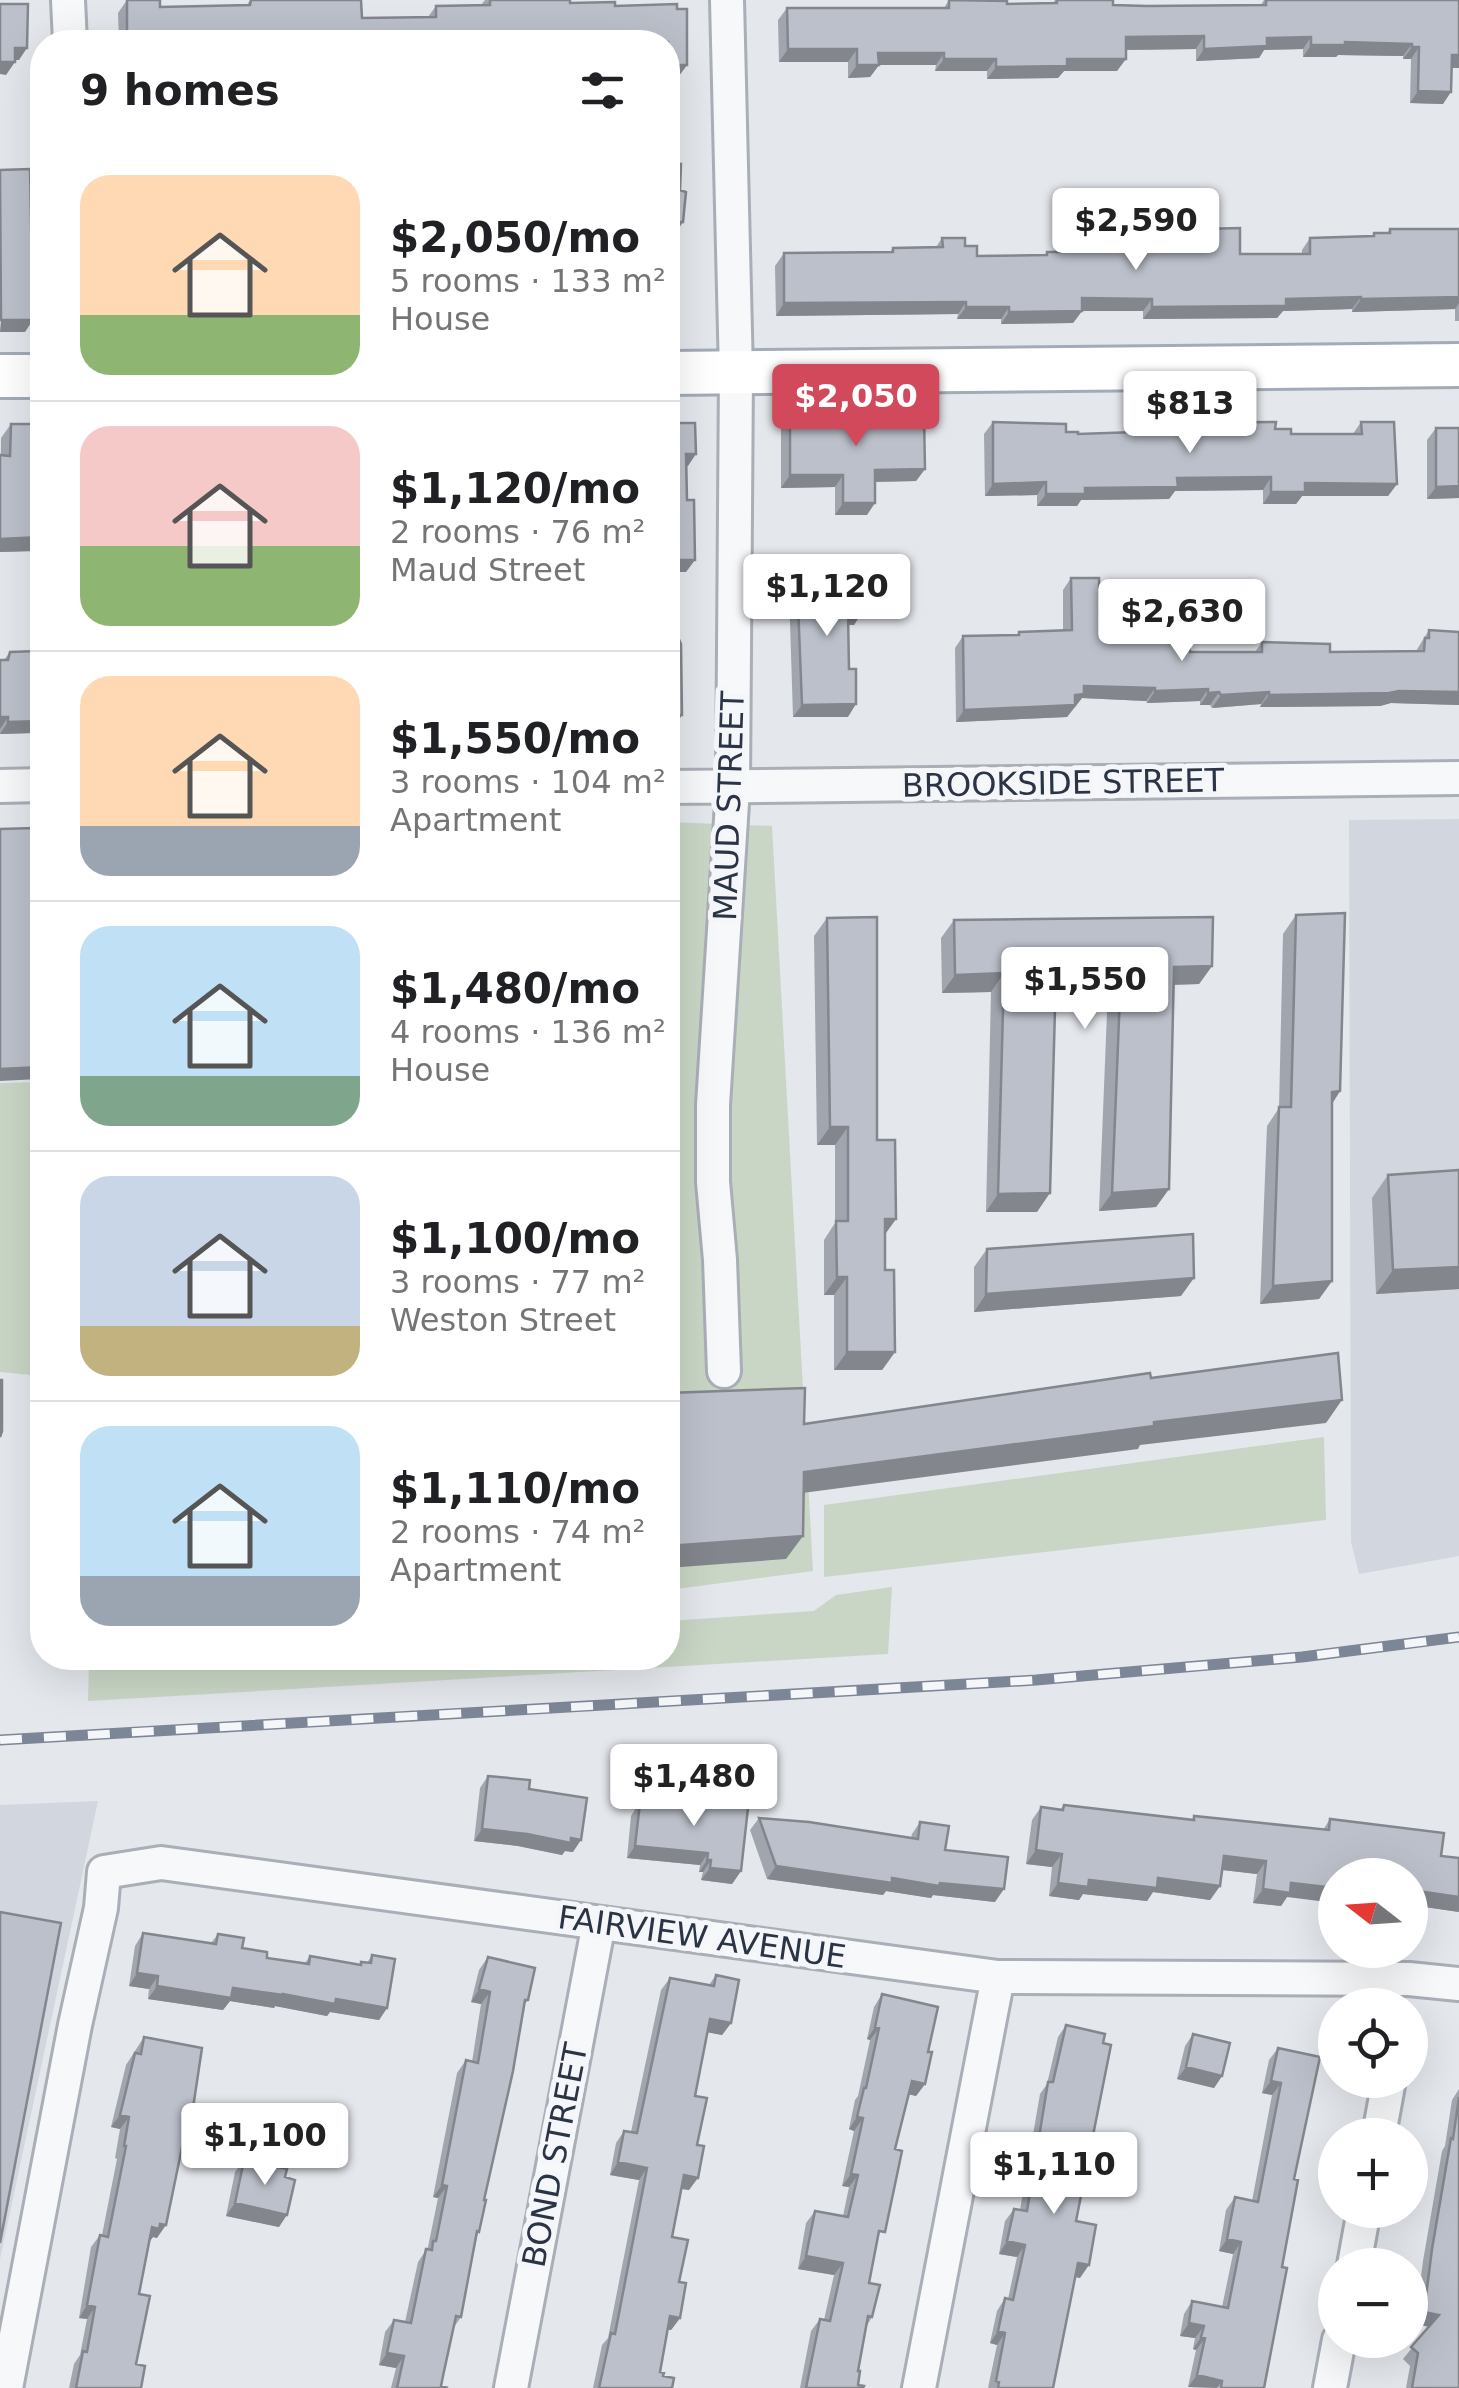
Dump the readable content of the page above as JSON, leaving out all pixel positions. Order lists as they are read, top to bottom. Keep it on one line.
{"streets":{"street":["BROOKSIDE STREET","MAUD STREET","FAIRVIEW AVENUE","BOND STREET"]},"crossings":[["BROOKSIDE STREET","MAUD STREET"],["FAIRVIEW AVENUE","BOND STREET"]],"north":"left","page":{"heading":"9 homes","list":[{"name":"$2,050/mo","note":"5 rooms · 133 m² · House"},{"name":"$1,120/mo","note":"2 rooms · 76 m² · Maud Street"},{"name":"$1,550/mo","note":"3 rooms · 104 m² · Apartment"},{"name":"$1,480/mo","note":"4 rooms · 136 m² · House"},{"name":"$1,100/mo","note":"3 rooms · 77 m² · Weston Street"},{"name":"$1,110/mo","note":"2 rooms · 74 m² · Apartment"}],"price":["$2,590","$2,050","$813","$1,120","$2,630","$1,550","$1,480","$1,100","$1,110"],"map_buttons":["+","−"]}}
